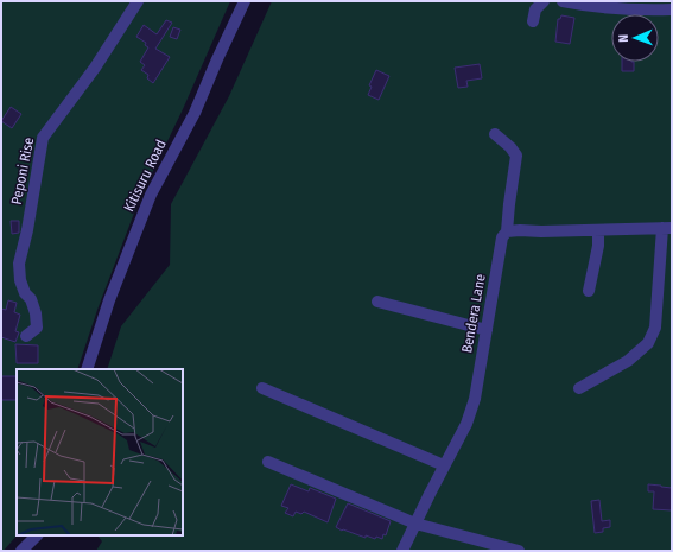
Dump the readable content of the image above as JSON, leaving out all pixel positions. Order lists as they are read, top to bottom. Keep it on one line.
{"streets":{"street":["Peponi Rise","Kitisuru Road","Bendera Lane"]},"north":"left"}
